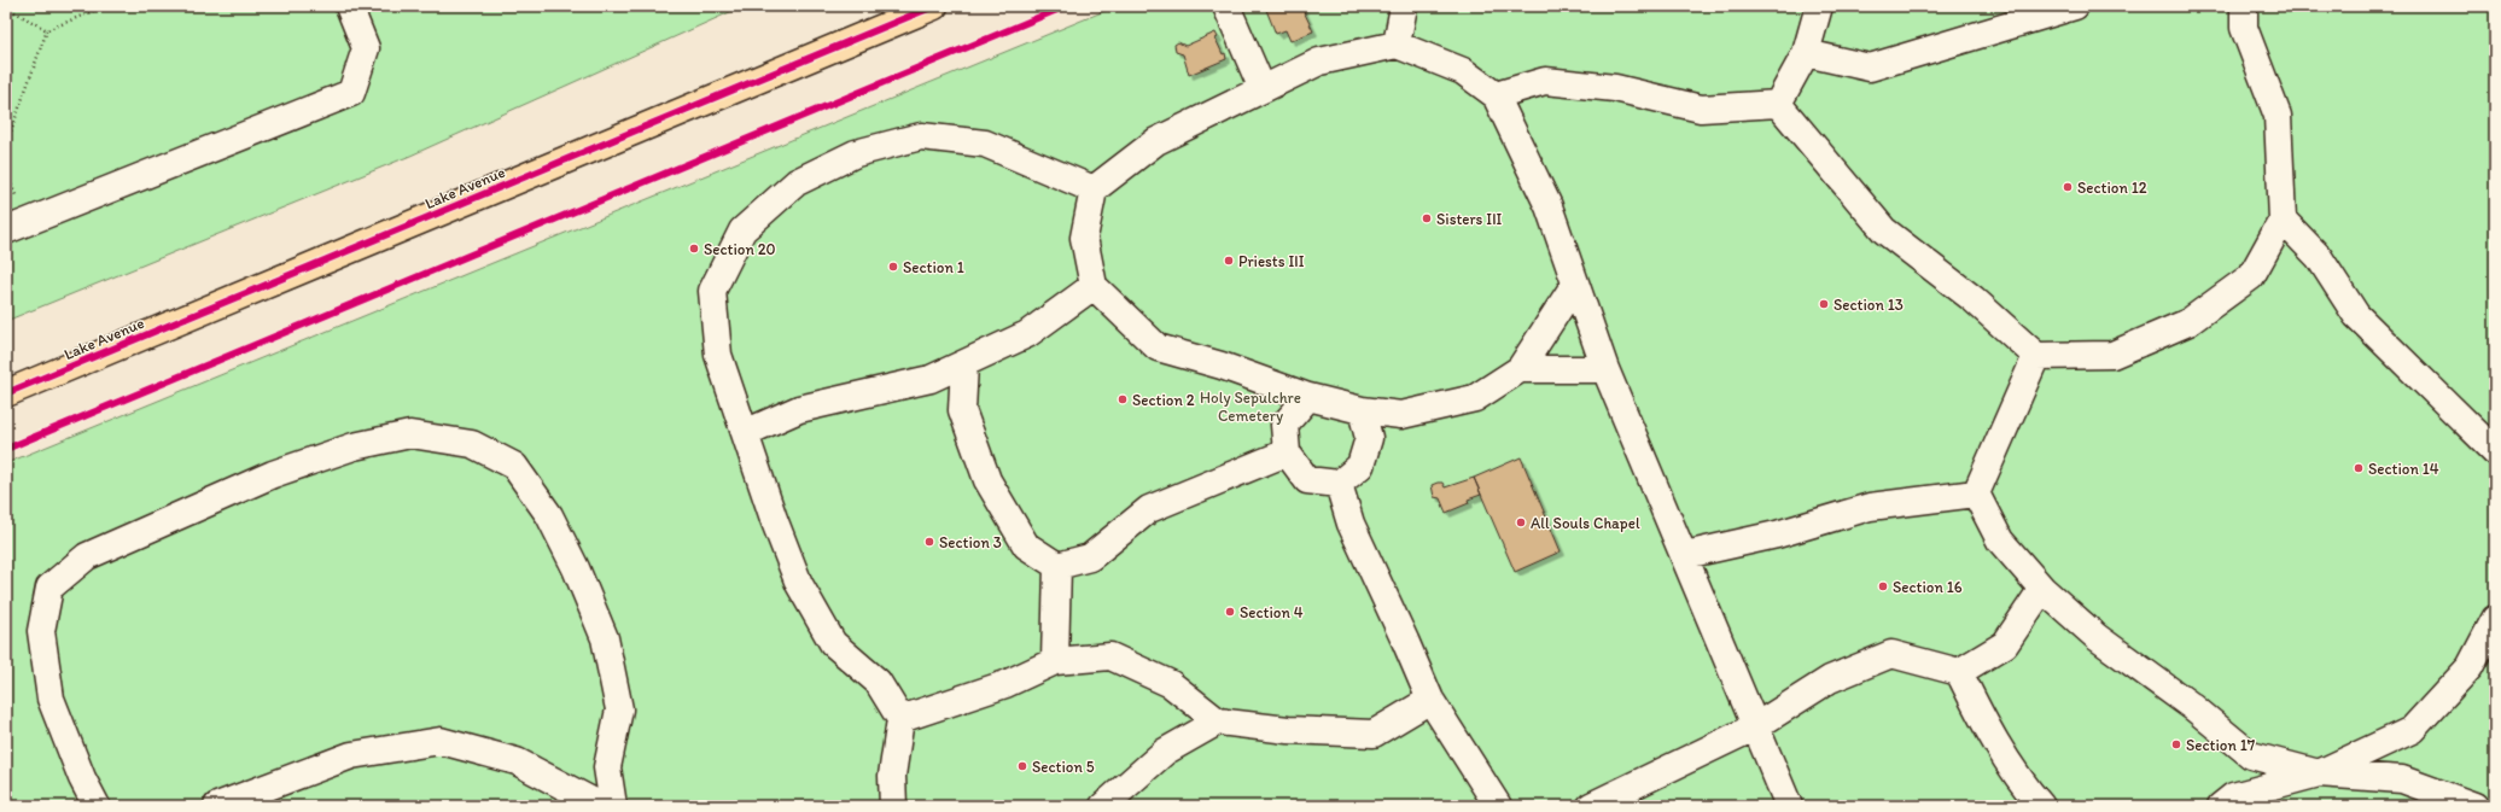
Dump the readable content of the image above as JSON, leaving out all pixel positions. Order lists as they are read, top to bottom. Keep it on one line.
{"streets":{"main road":["Lake Avenue"]},"parks":["Holy Sepulchre Cemetery"],"places":["Section 12","Sisters III","Section 20","Priests III","Section 1","Section 13","Section 2","Section 14","All Souls Chapel","Section 3","Section 16","Section 4","Section 17","Section 5"]}
